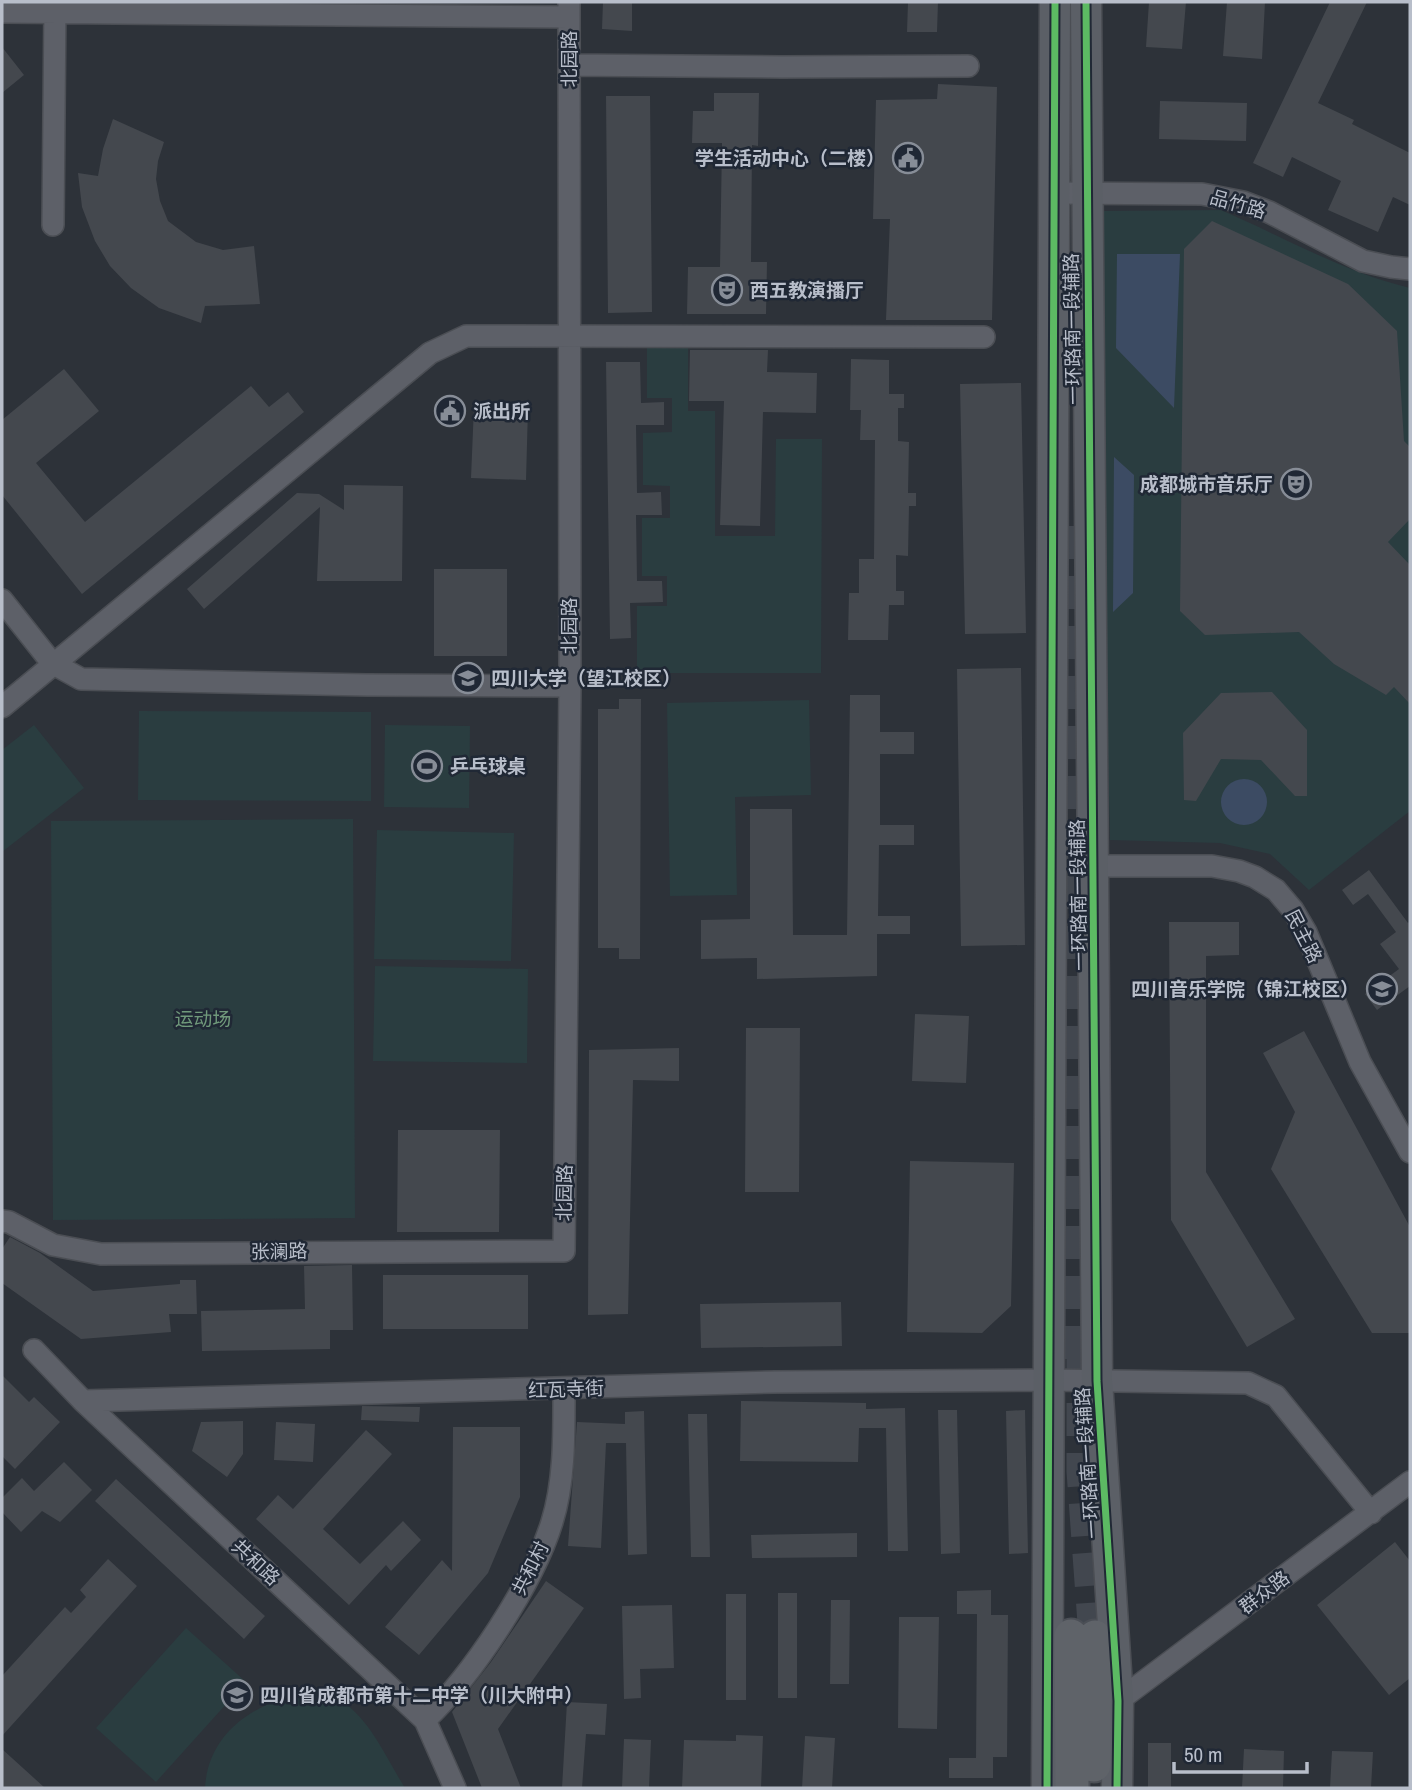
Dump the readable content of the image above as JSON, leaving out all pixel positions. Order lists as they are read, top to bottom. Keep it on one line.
{"streets":{"main road":["一环路南一段辅路"],"street":["北园路","品竹路","民主路","张澜路","红瓦寺街","共和路","共和村","群众路"]},"crossings":[["北园路","张澜路"],["品竹路","一环路南一段辅路"],["一环路南一段辅路","民主路"],["一环路南一段辅路","红瓦寺街"],["一环路南一段辅路","群众路"],["红瓦寺街","共和路"],["红瓦寺街","共和村"],["红瓦寺街","群众路"],["共和路","共和村"]],"parks":["运动场"],"places":{"public building":["学生活动中心（二楼）","派出所"],"theatre":["西五教演播厅","成都城市音乐厅"],"school or university":["四川大学（望江校区）","四川音乐学院（锦江校区）","四川省成都市第十二中学（川大附中）"],"sports":["乒乓球桌"]},"scale_bar":"50 m"}
